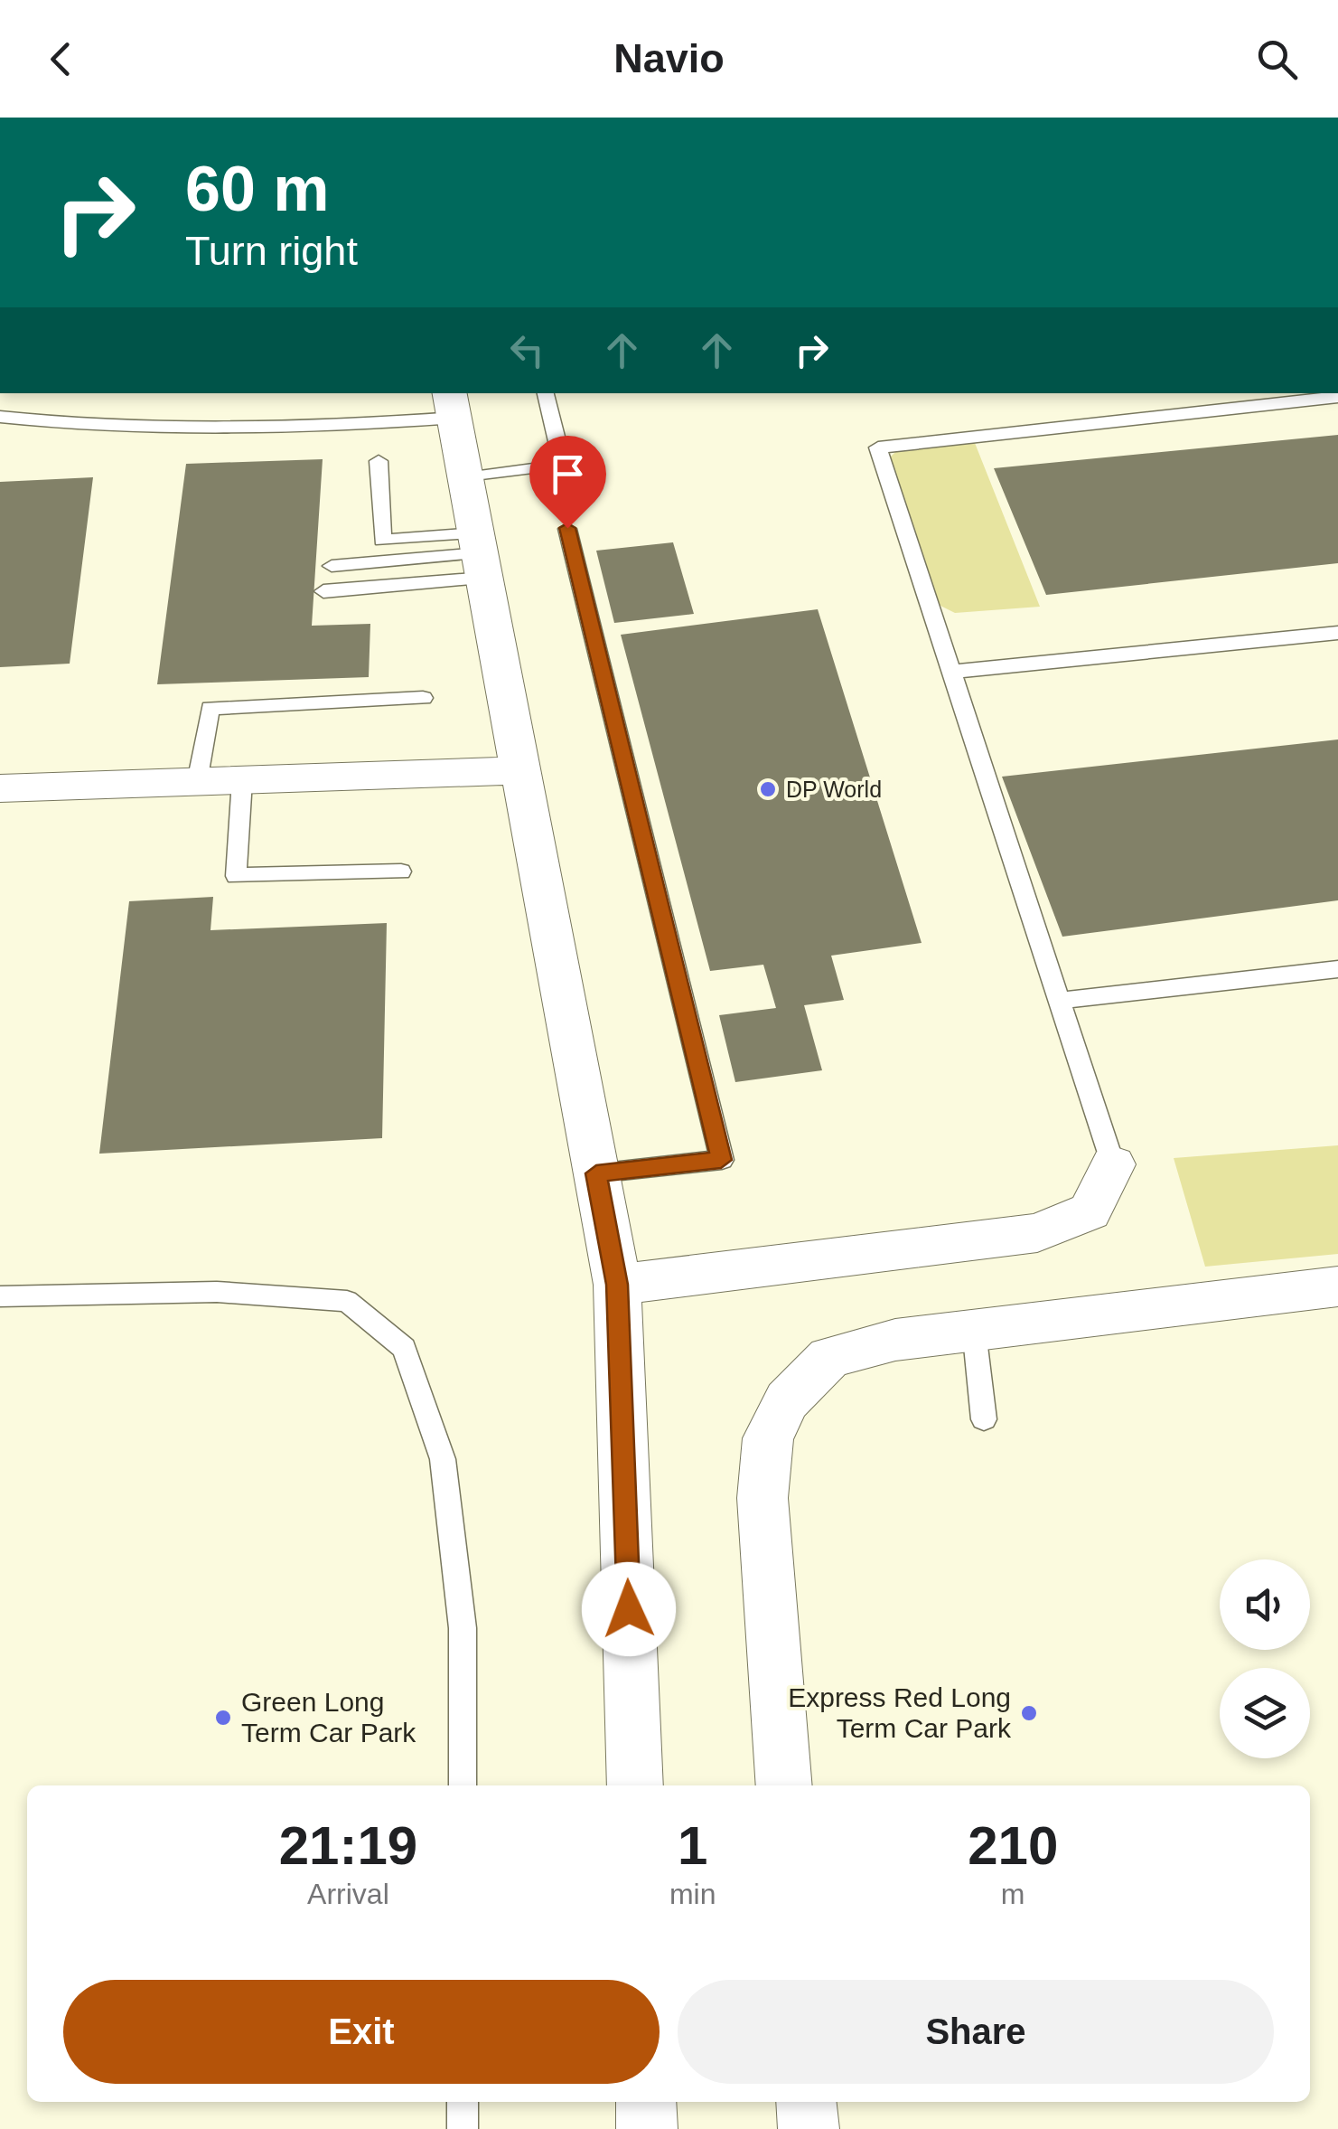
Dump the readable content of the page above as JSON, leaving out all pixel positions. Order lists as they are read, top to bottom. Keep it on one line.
{"places":["DP World","Express Red Long Term Car Park","Green Long Term Car Park"],"page":{"header":"Navio","turn":["60 m","Turn right"],"eta":["21:19","Arrival","1","min","210","m"],"buttons":["Exit","Share"]}}
